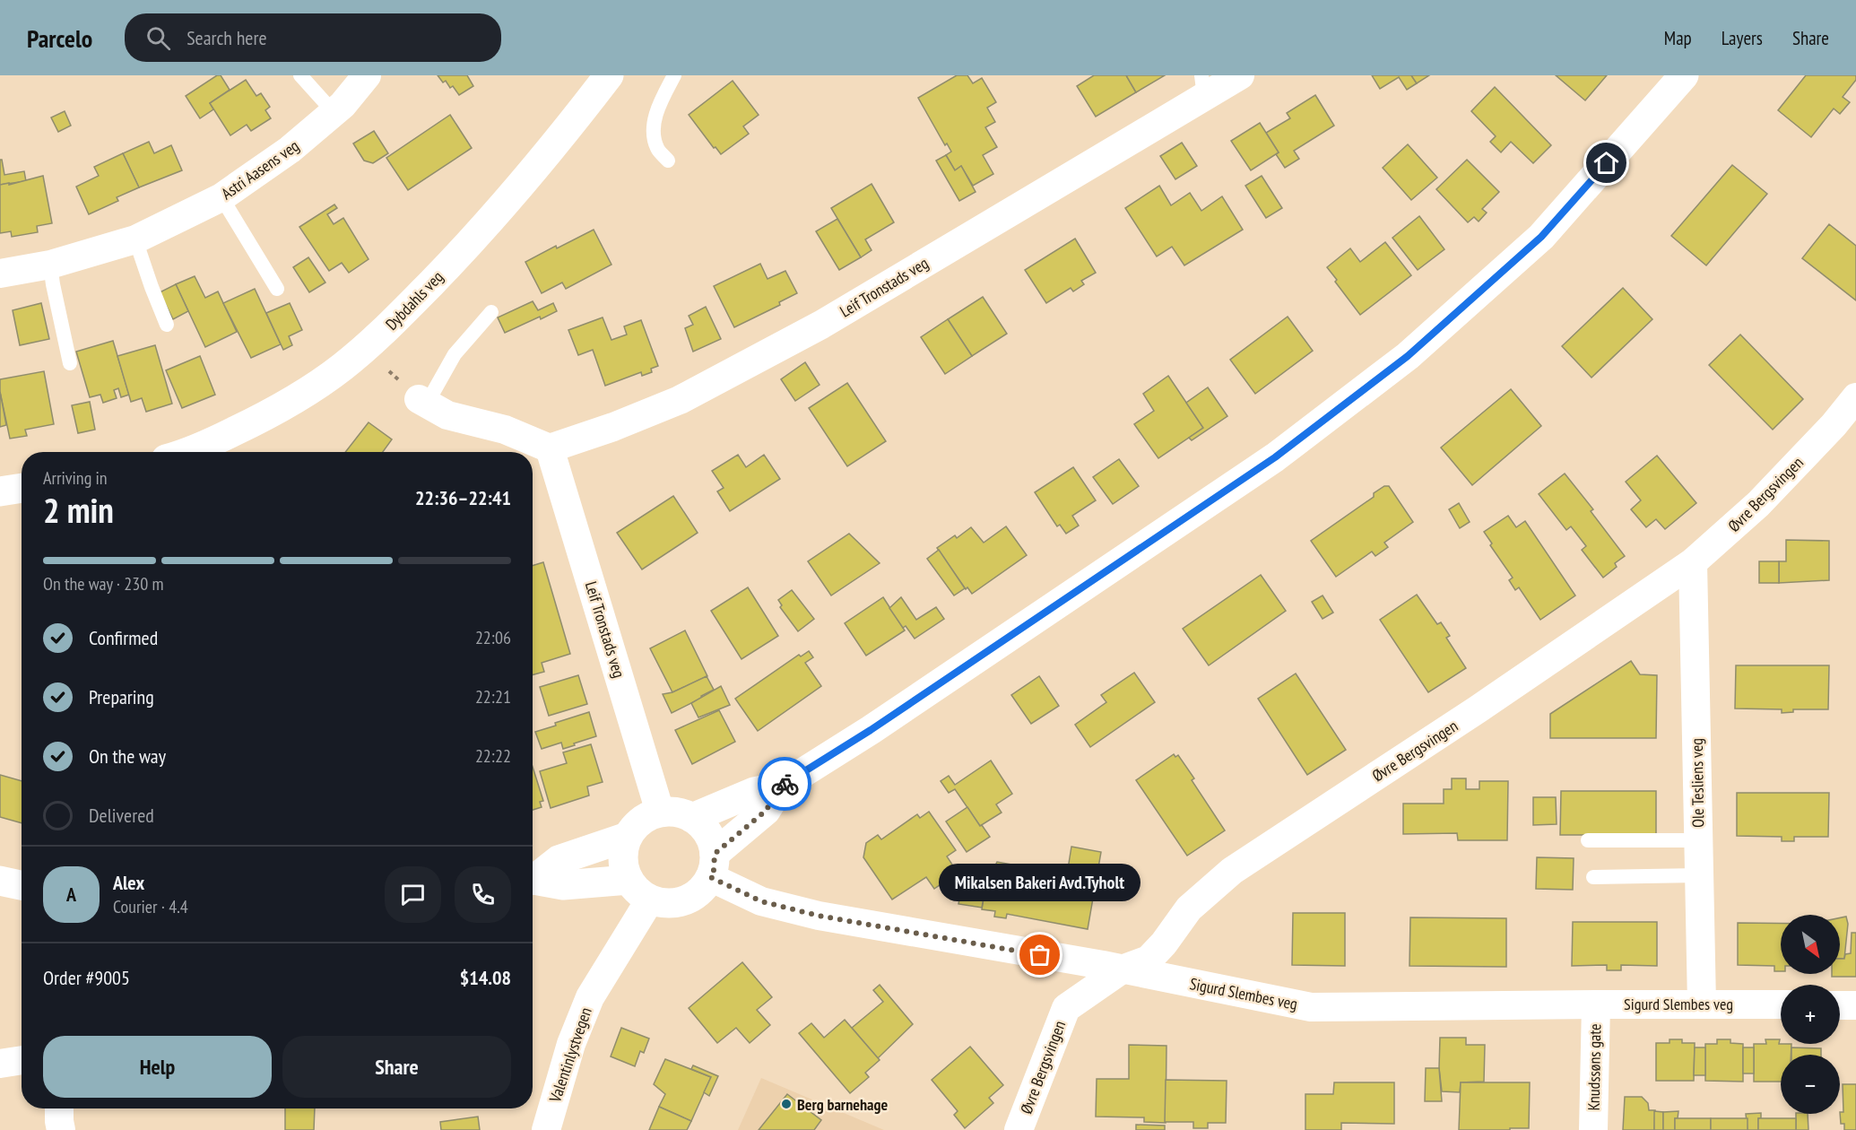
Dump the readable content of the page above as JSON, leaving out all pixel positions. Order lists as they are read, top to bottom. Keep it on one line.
{"streets":{"street":["Astri Aasens veg","Leif Tronstads veg","Dybdahls veg","Øvre Bergsvingen","Ole Tesliens veg","Sigurd Slembes veg","Valentinlystvegen","Knudssøns gate"]},"crossings":[["Leif Tronstads veg","Sigurd Slembes veg"],["Leif Tronstads veg","Valentinlystvegen"],["Øvre Bergsvingen","Ole Tesliens veg"],["Øvre Bergsvingen","Sigurd Slembes veg"],["Ole Tesliens veg","Sigurd Slembes veg"],["Sigurd Slembes veg","Valentinlystvegen"],["Sigurd Slembes veg","Knudssøns gate"]],"places":["Mikalsen Bakeri Avd.Tyholt","Berg barnehage"],"north":"bottom right","page":{"header":"Parcelo","search":"Search here","nav":["Map","Layers","Share"],"heading":["2 min","Arriving in","22:36–22:41"],"panel":["Alex","Courier · 4.4","Order #9005","$14.08"],"bar":"On the way · 230 m","list":[["Confirmed","22:06"],["Preparing","22:21"],["On the way","22:22"],"Delivered"],"bubble":"Mikalsen Bakeri Avd.Tyholt","round":"A","map_buttons":["+","−"],"buttons":["Help","Share"]}}
